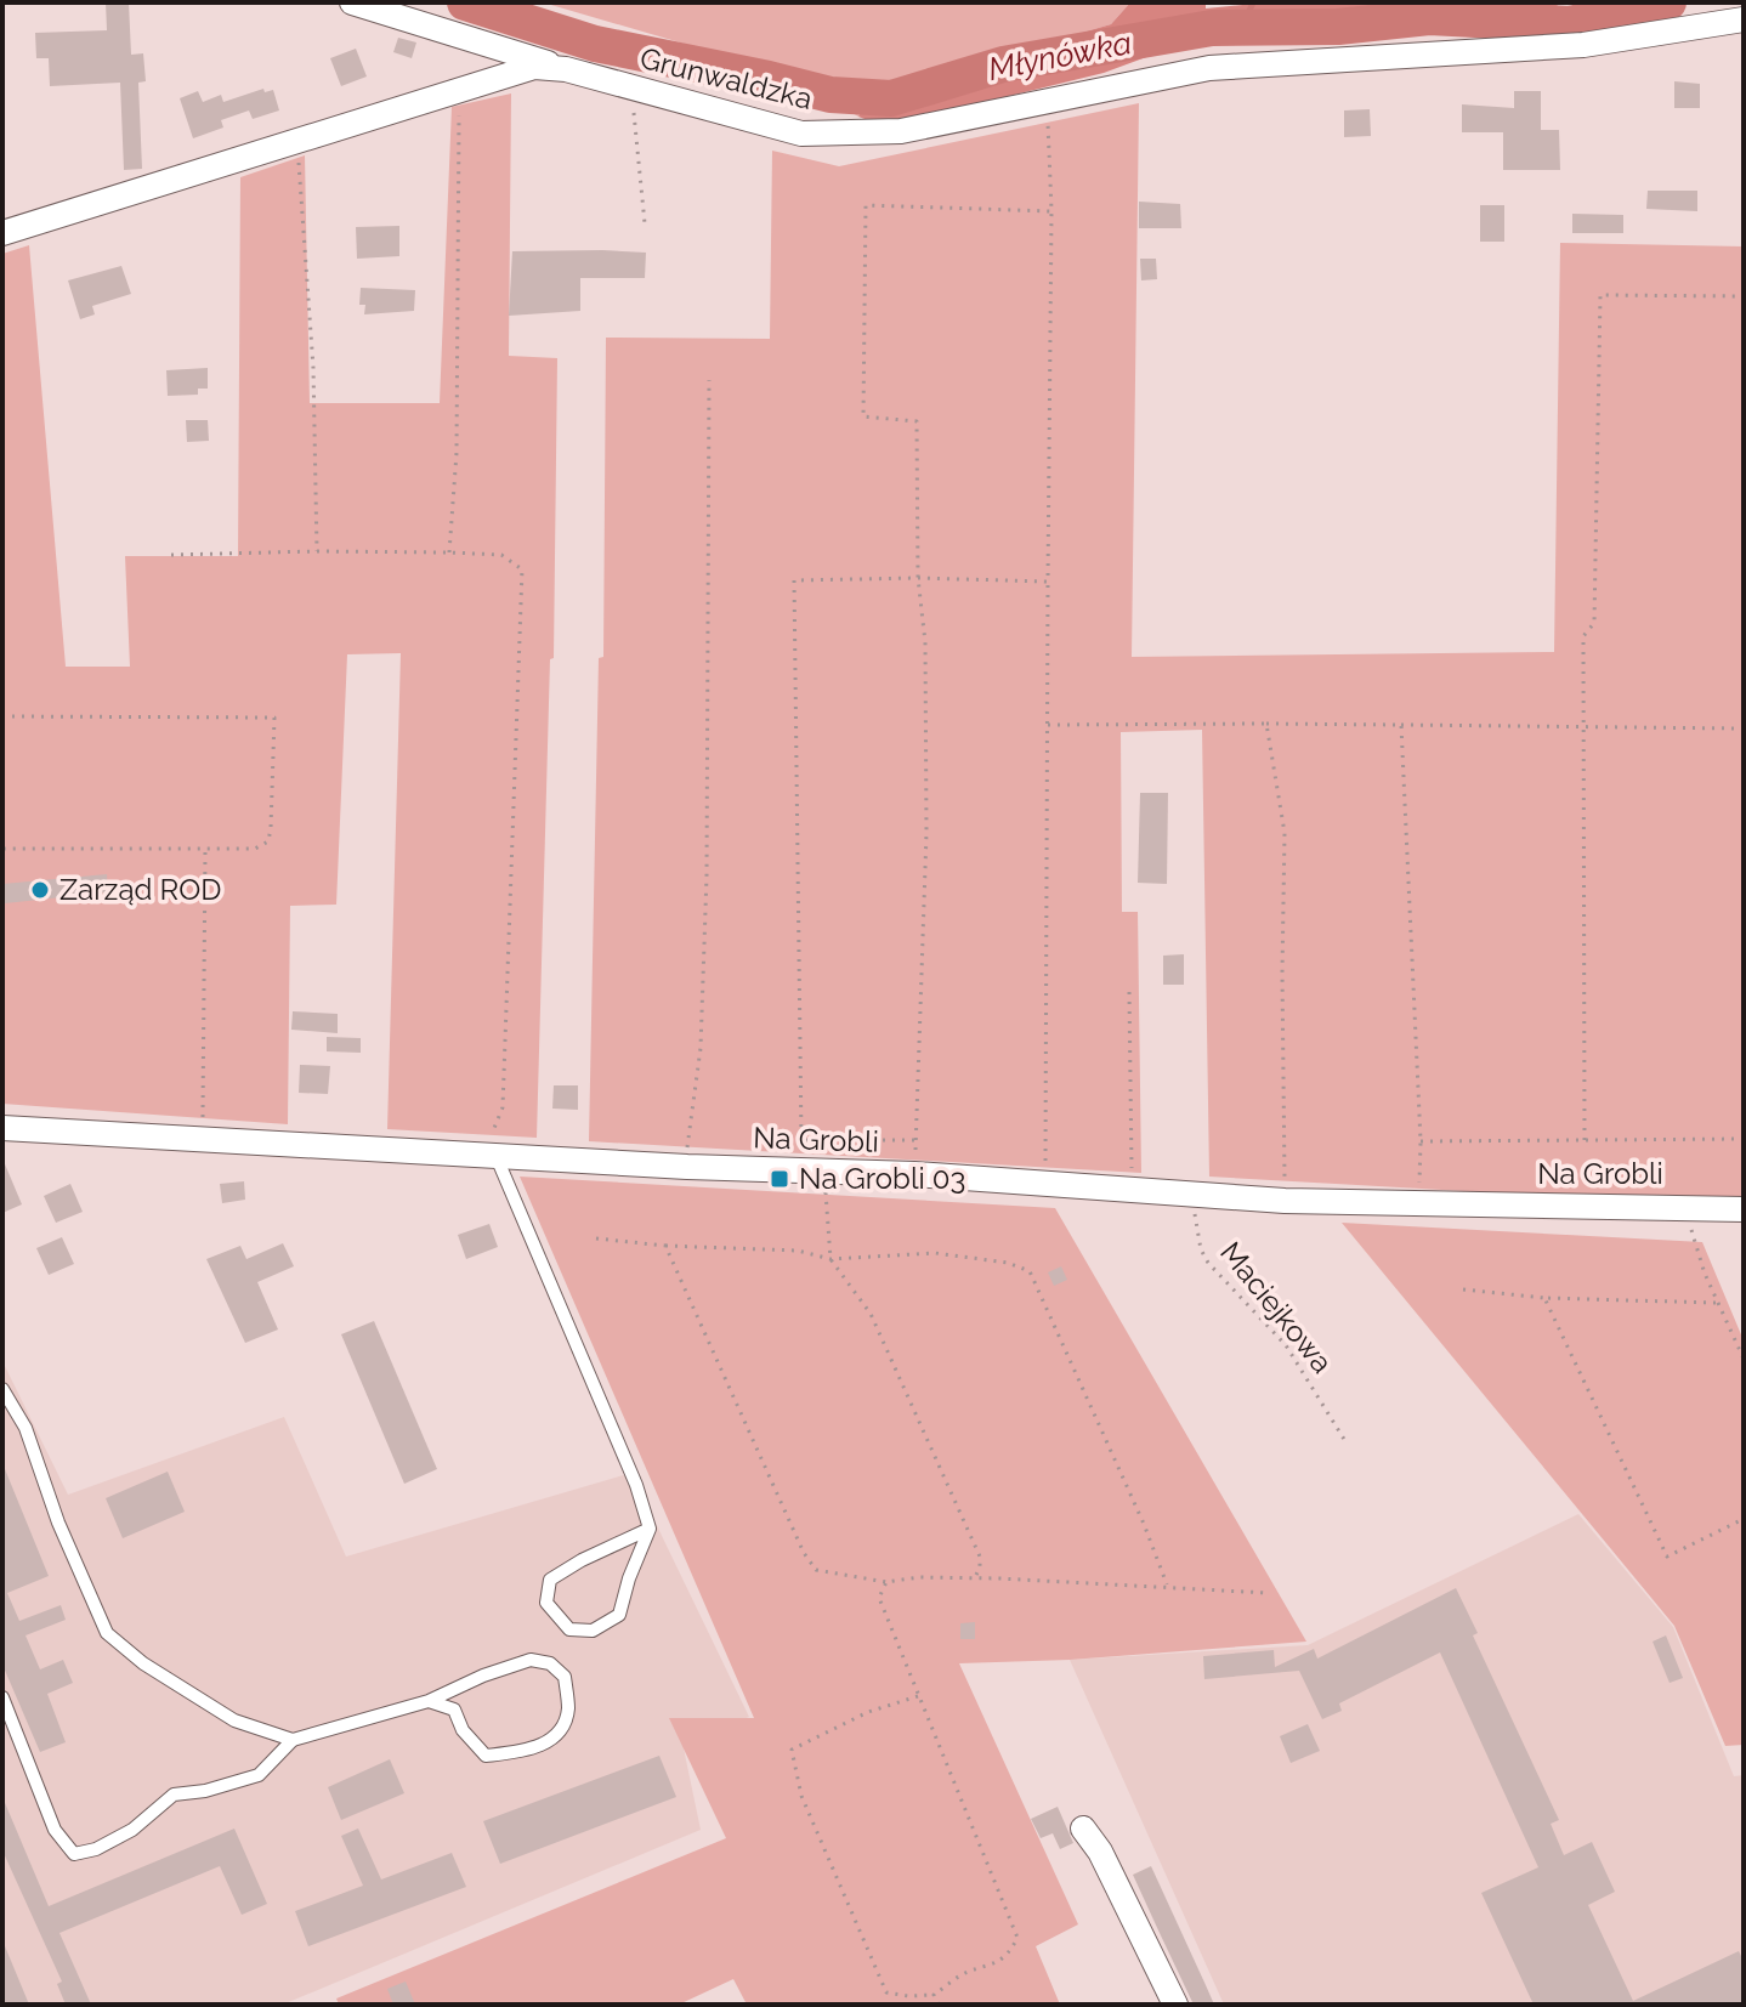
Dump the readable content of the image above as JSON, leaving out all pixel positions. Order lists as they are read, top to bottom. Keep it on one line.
{"streets":{"street":["Grunwaldzka","Na Grobli"],"path":["Maciejkowa"]},"crossings":[["Na Grobli","Maciejkowa"]],"water":["Młynówka"],"places":{"other":["Zarząd ROD"],"transit":["Na Grobli 03"]}}
